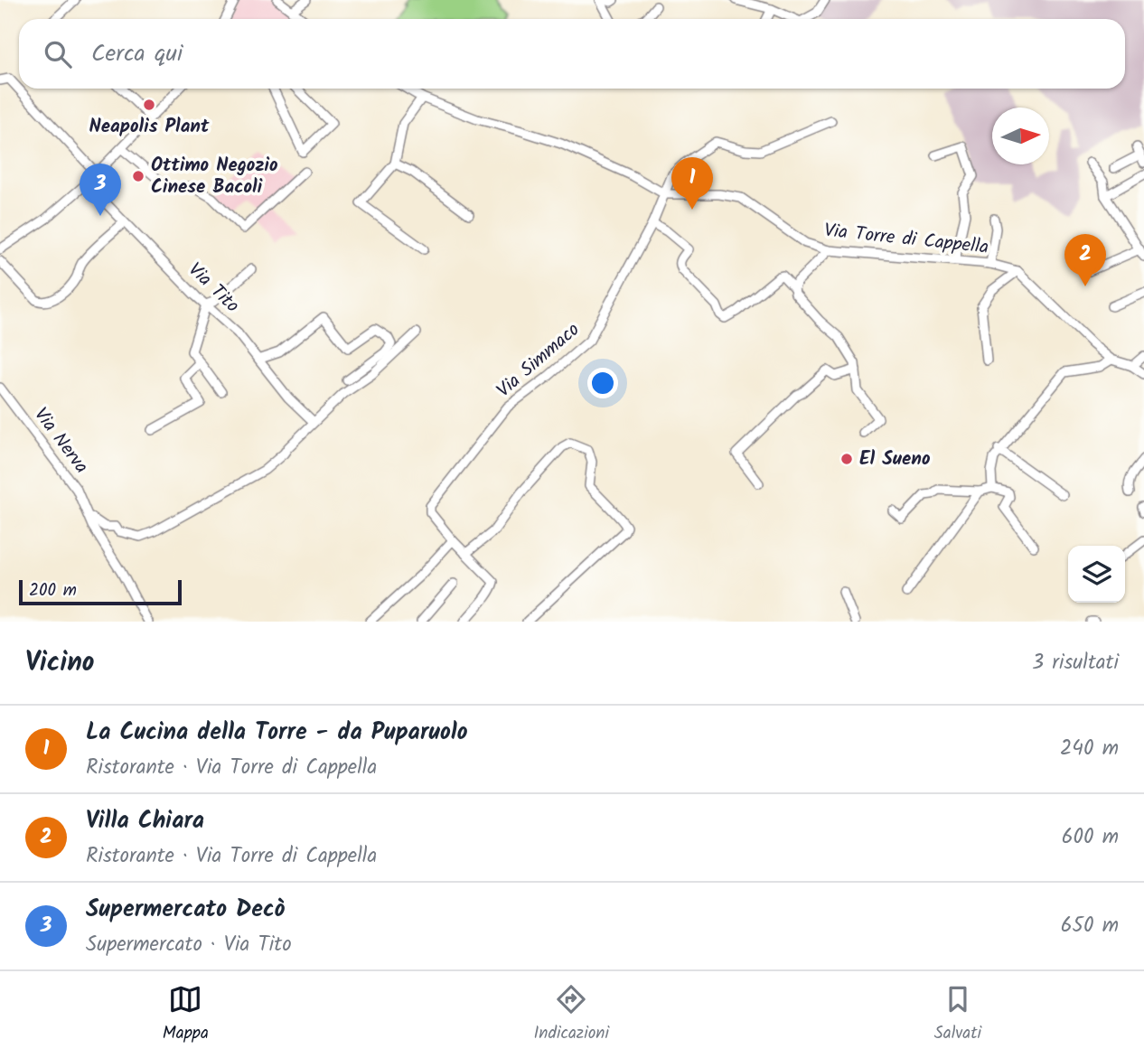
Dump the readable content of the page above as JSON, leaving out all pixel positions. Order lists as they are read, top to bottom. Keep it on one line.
{"streets":{"street":["Via Torre di Cappella","Via Tito","Via Simmaco","Via Nerva"]},"crossings":[["Via Torre di Cappella","Via Simmaco"]],"places":["Neapolis Plant","Ottimo Negozio Cinese Bacoli","El Sueno"],"scale_bar":"200 m","north":"right","page":{"search":"Cerca qui","pins":["1","3","2"],"scale":"200 m","heading":["Vicino","3 risultati"],"list":[{"mark":"1","name":"La Cucina della Torre - da Puparuolo","note":"Ristorante · Via Torre di Cappella","value":"240 m"},{"mark":"2","name":"Villa Chiara","note":"Ristorante · Via Torre di Cappella","value":"600 m"},{"mark":"3","name":"Supermercato Decò","note":"Supermercato · Via Tito","value":"650 m"}],"nav":["Mappa","Indicazioni","Salvati"]}}
